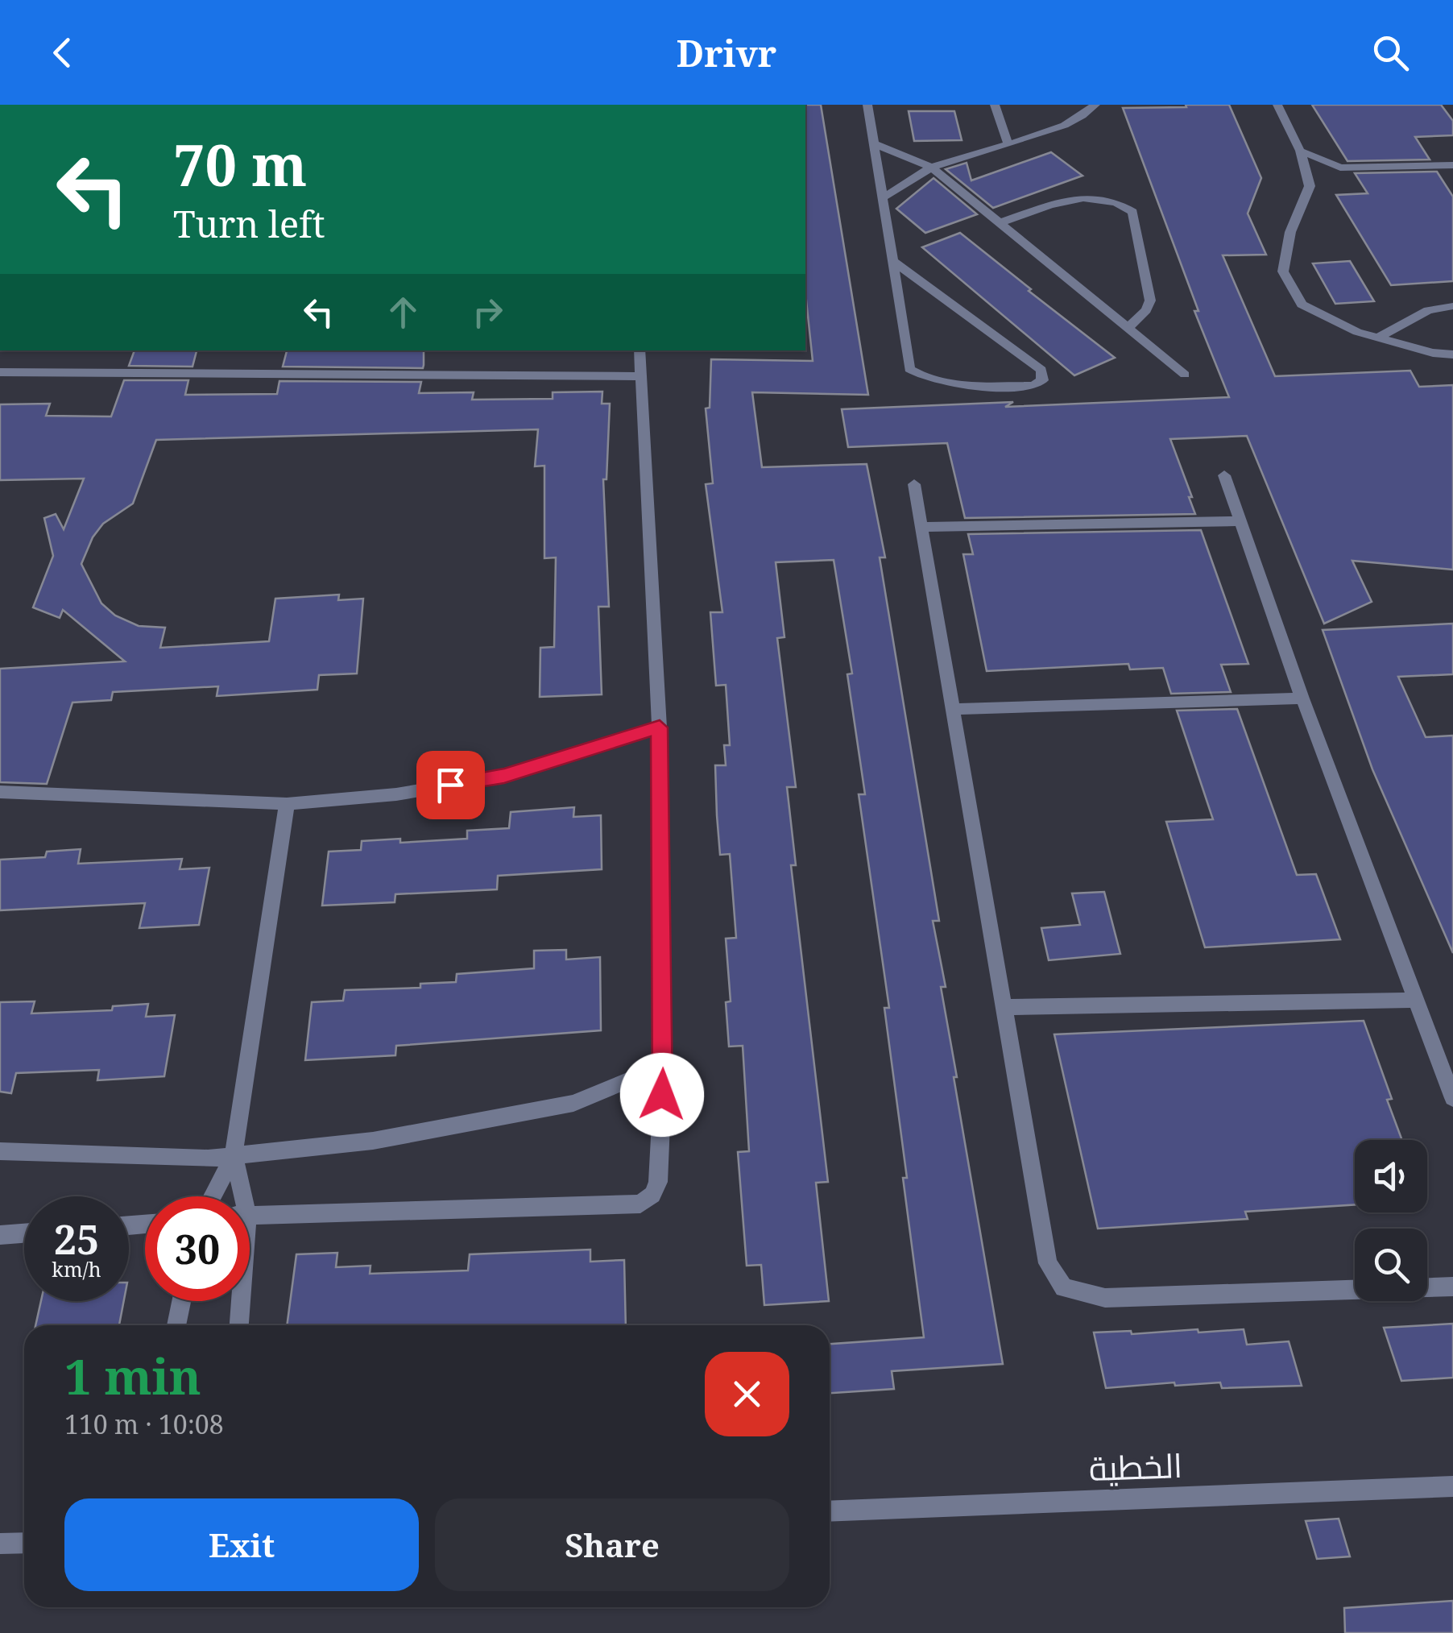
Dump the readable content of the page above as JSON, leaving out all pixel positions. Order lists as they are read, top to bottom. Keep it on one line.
{"streets":{"street":["الخطية"]},"page":{"header":"Drivr","turn":["70 m","Turn left"],"speed":"25 km/h","limit":"30","heading":["1 min","110 m · 10:08"],"buttons":["Exit","Share"]}}
